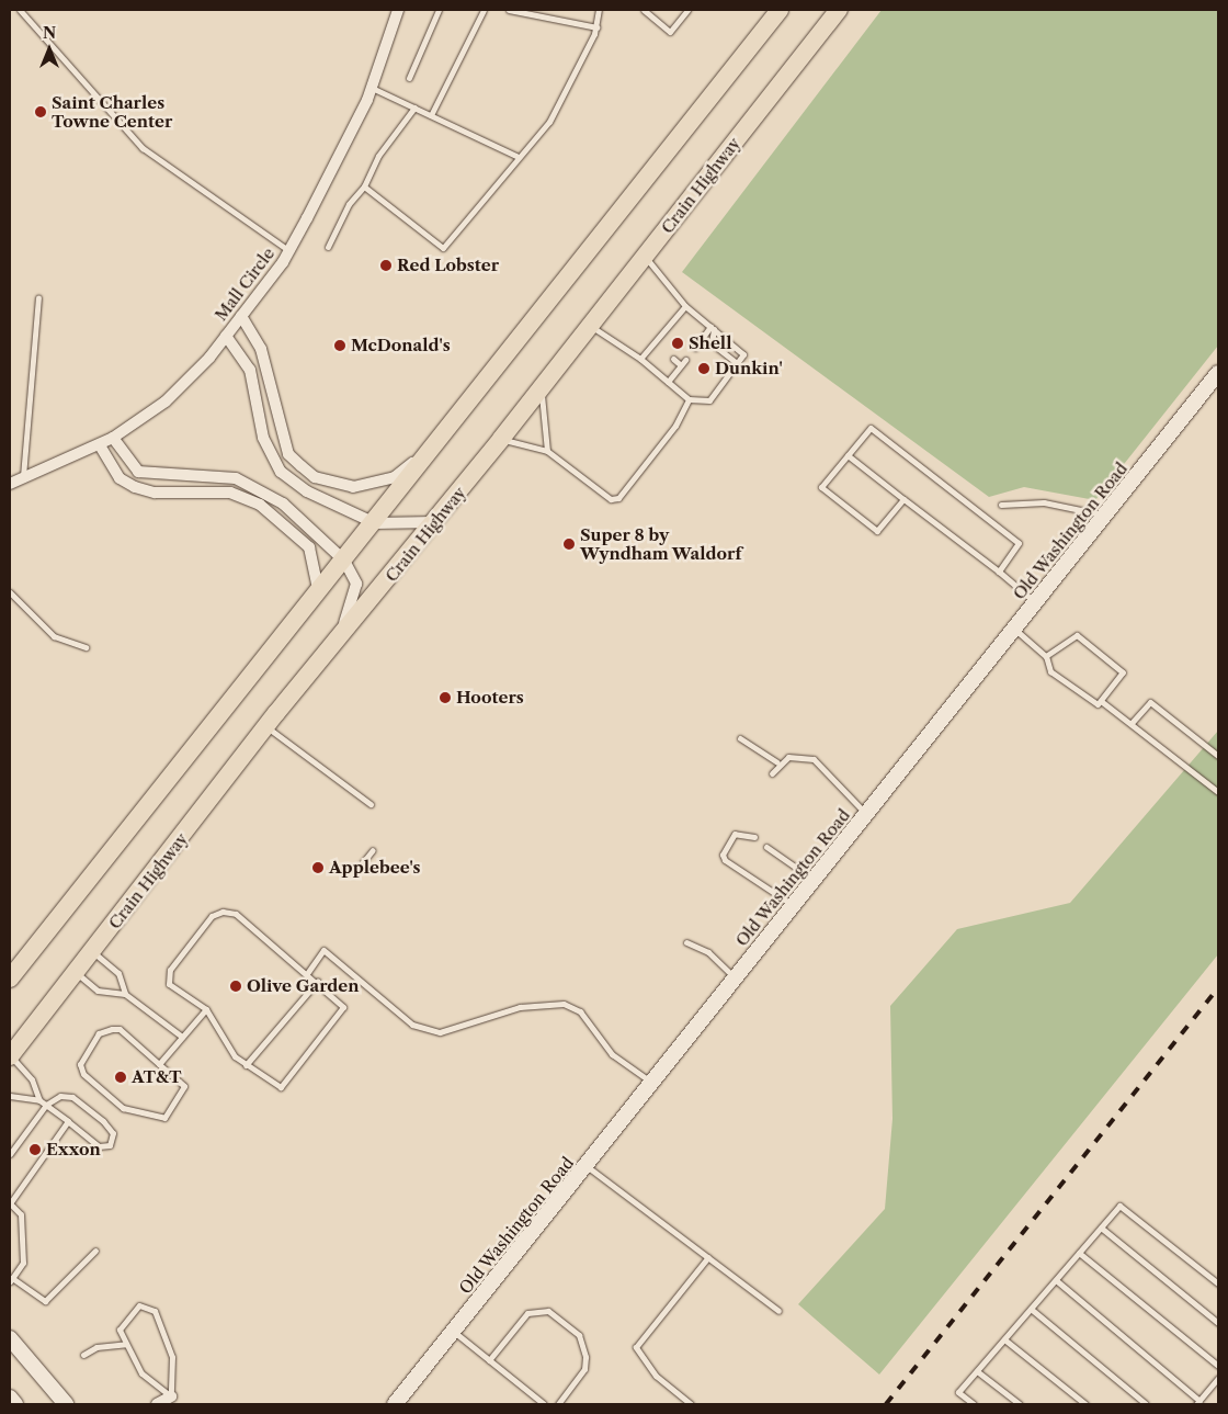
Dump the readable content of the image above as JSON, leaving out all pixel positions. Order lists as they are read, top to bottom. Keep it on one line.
{"streets":{"highway":["Crain Highway"],"main road":["Old Washington Road"],"street":["Mall Circle"]},"places":["Saint Charles Towne Center","Red Lobster","Shell","McDonald's","Dunkin'","Super 8 by Wyndham Waldorf","Hooters","Applebee's","Olive Garden","AT&T","Exxon"],"north":"top"}
